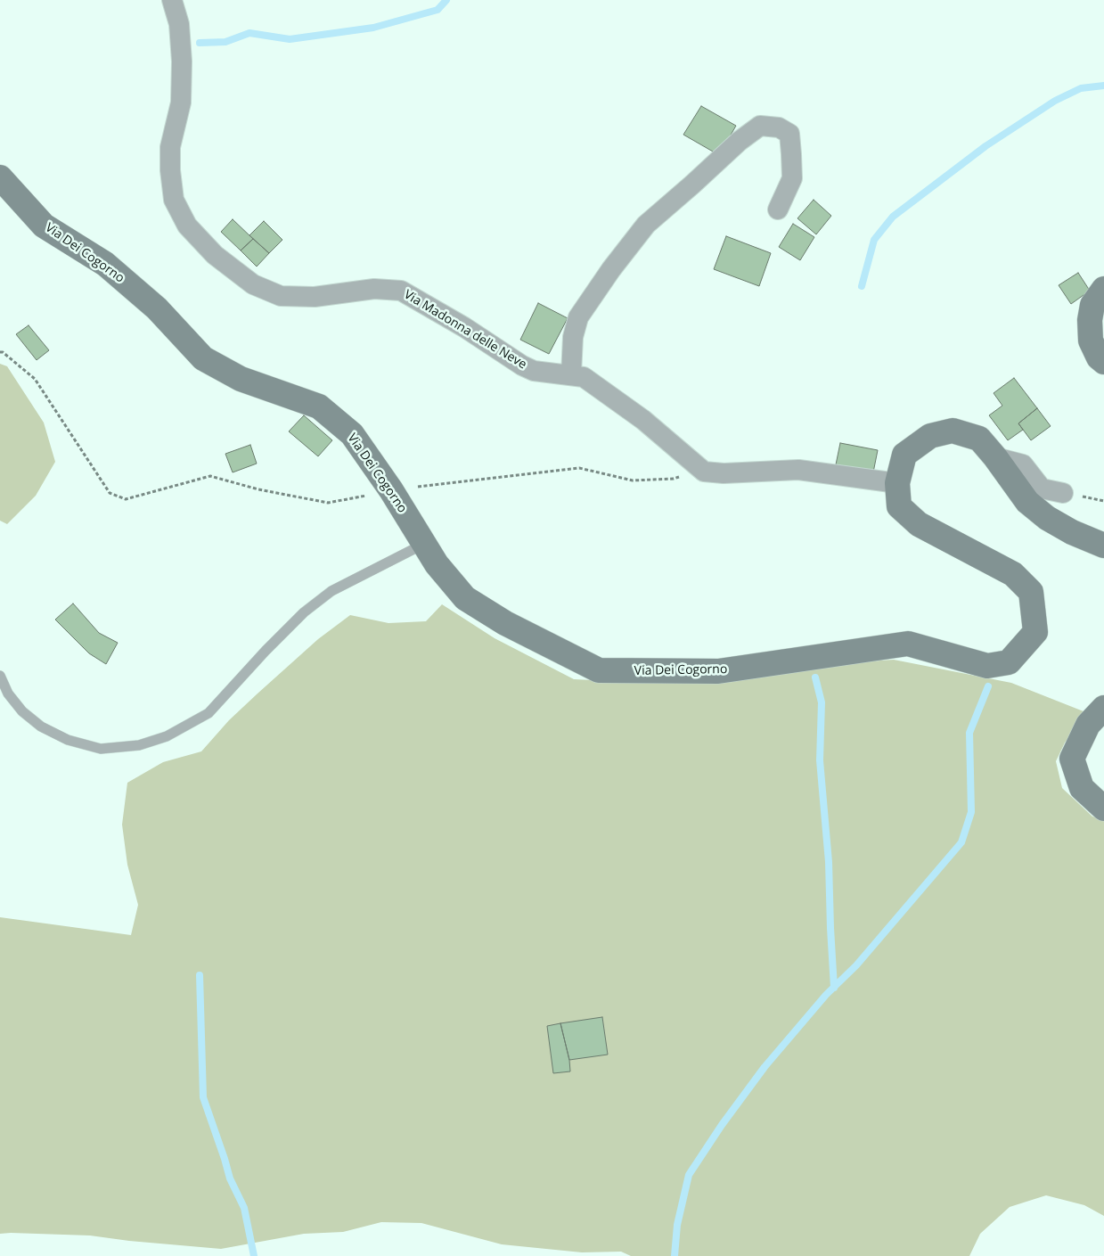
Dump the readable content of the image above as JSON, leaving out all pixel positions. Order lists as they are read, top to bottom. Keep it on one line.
{"streets":{"street":["Via Dei Cogorno","Via Madonna delle Neve"]}}
